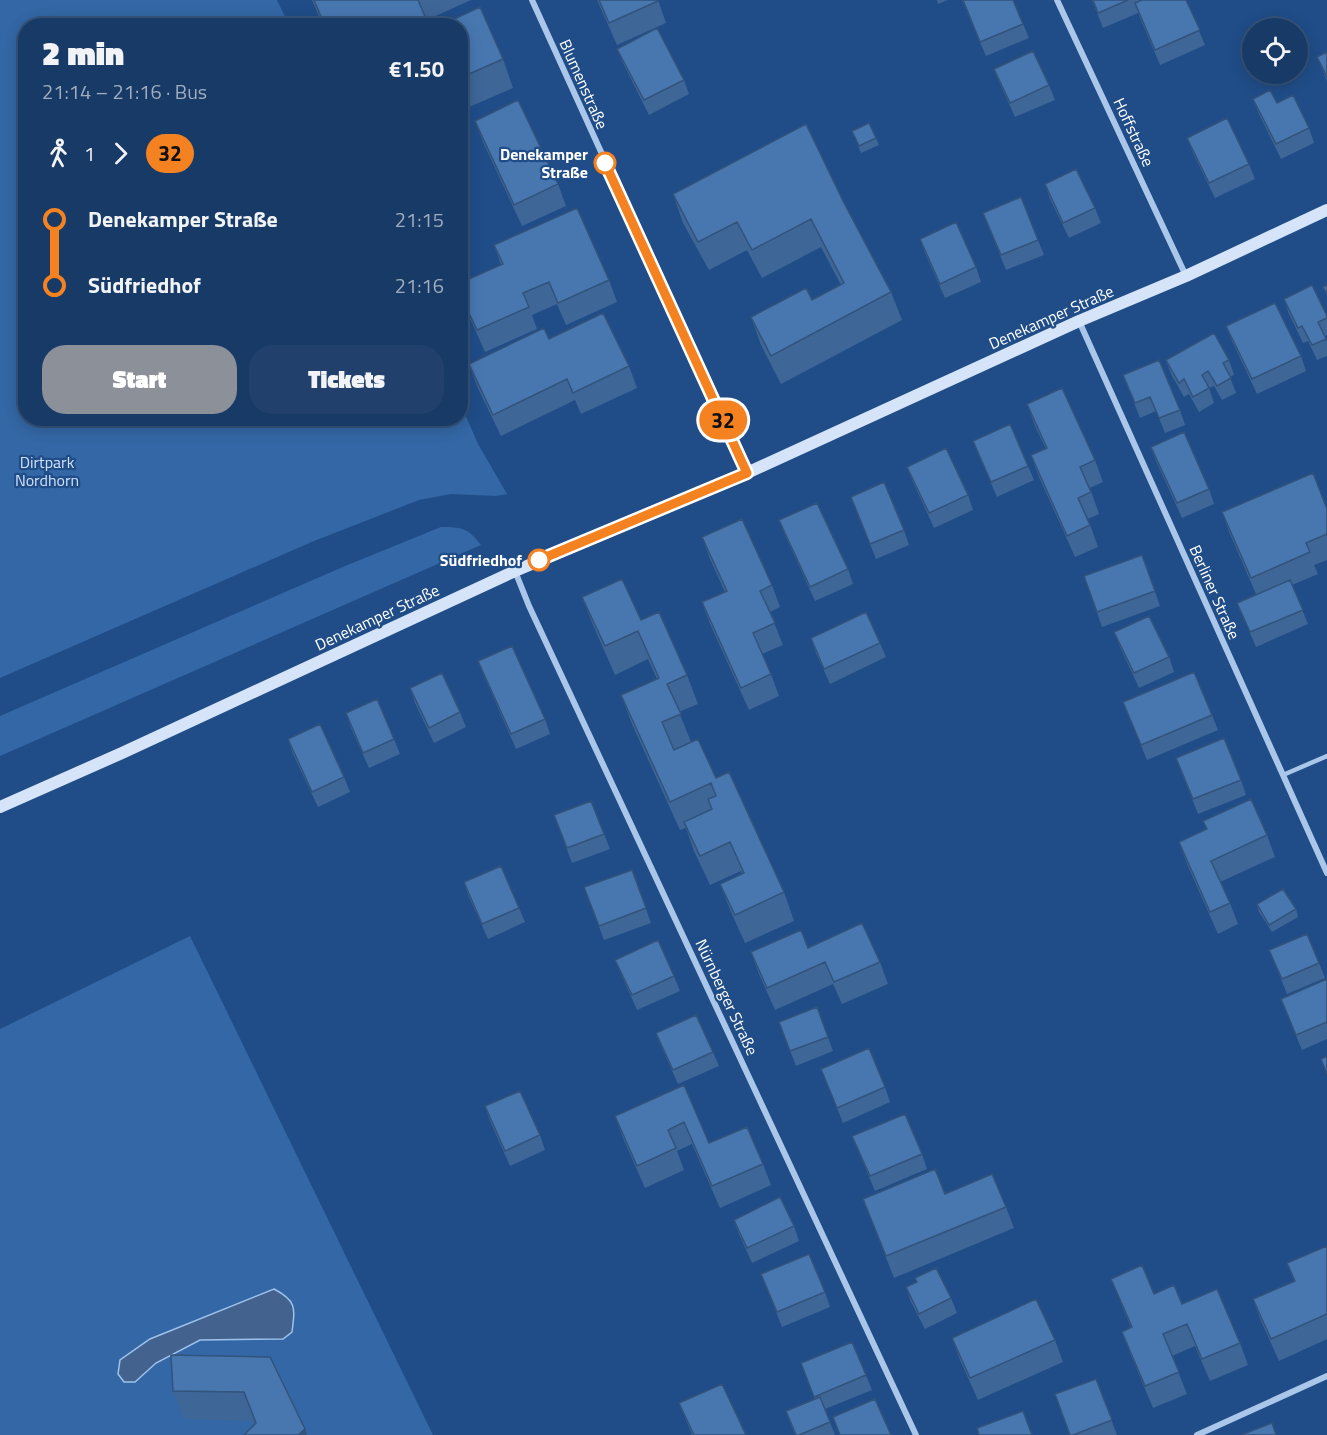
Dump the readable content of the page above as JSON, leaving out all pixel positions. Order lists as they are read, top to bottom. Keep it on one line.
{"streets":{"street":["Blumenstraße","Hoffstraße","Denekamper Straße","Berliner Straße","Nürnberger Straße"]},"crossings":[["Blumenstraße","Denekamper Straße"],["Hoffstraße","Denekamper Straße"],["Denekamper Straße","Berliner Straße"],["Denekamper Straße","Nürnberger Straße"]],"parks":["Dirtpark Nordhorn"],"places":["Denekamper Straße","Südfriedhof"],"lines":["bus line 32"],"page":{"on_map":"32","heading":["2 min","21:14 – 21:16 · Bus","€1.50"],"legs":["1","32"],"list":[{"name":"Denekamper Straße","value":"21:15"},{"name":"Südfriedhof","value":"21:16"}],"buttons":["Start","Tickets"]}}
